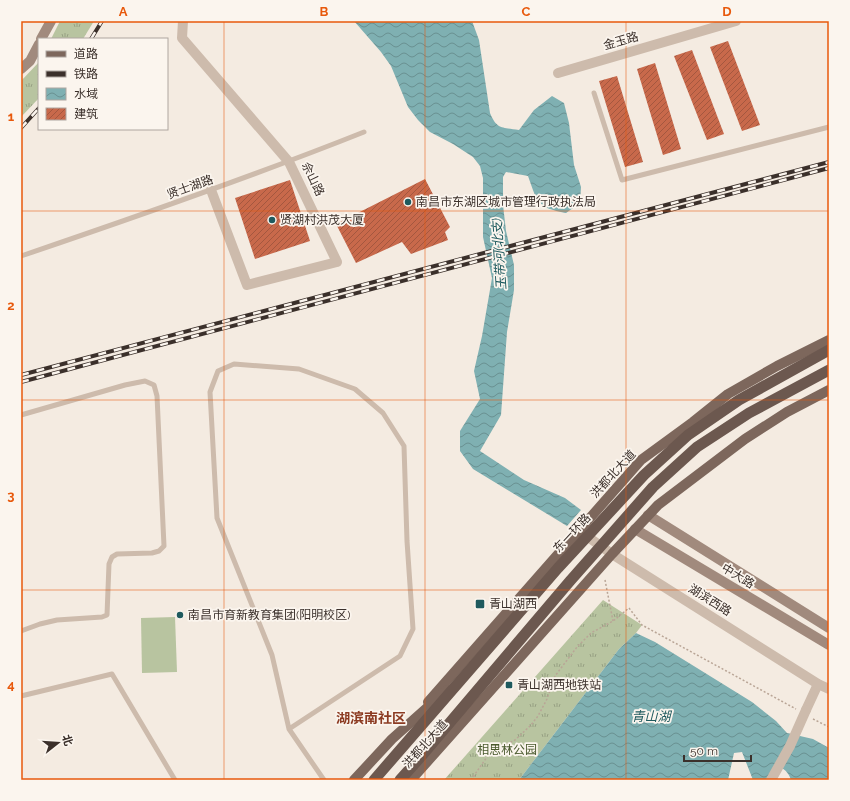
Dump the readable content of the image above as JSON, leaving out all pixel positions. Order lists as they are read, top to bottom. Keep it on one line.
{"streets":{"highway":["东一环路"],"main road":["洪都北大道","中大路"],"street":["金玉路","佘山路","湖滨西路"],"lane":["贤士湖路"]},"crossings":[["佘山路","贤士湖路"],["洪都北大道","中大路"],["洪都北大道","湖滨西路"]],"districts":["湖滨南社区"],"water":["玉带河(北支)","青山湖"],"parks":["相思林公园"],"places":{"other":["南昌市东湖区城市管理行政执法局","贤湖村洪茂大厦","南昌市育新教育集团(阳明校区)"],"transit":["青山湖西","青山湖西地铁站"]},"legend":["道路","铁路","水域","建筑"],"scale_bar":"50 m","north":"right","grid":{"columns":["A","B","C","D"],"rows":["1","2","3","4"]}}
